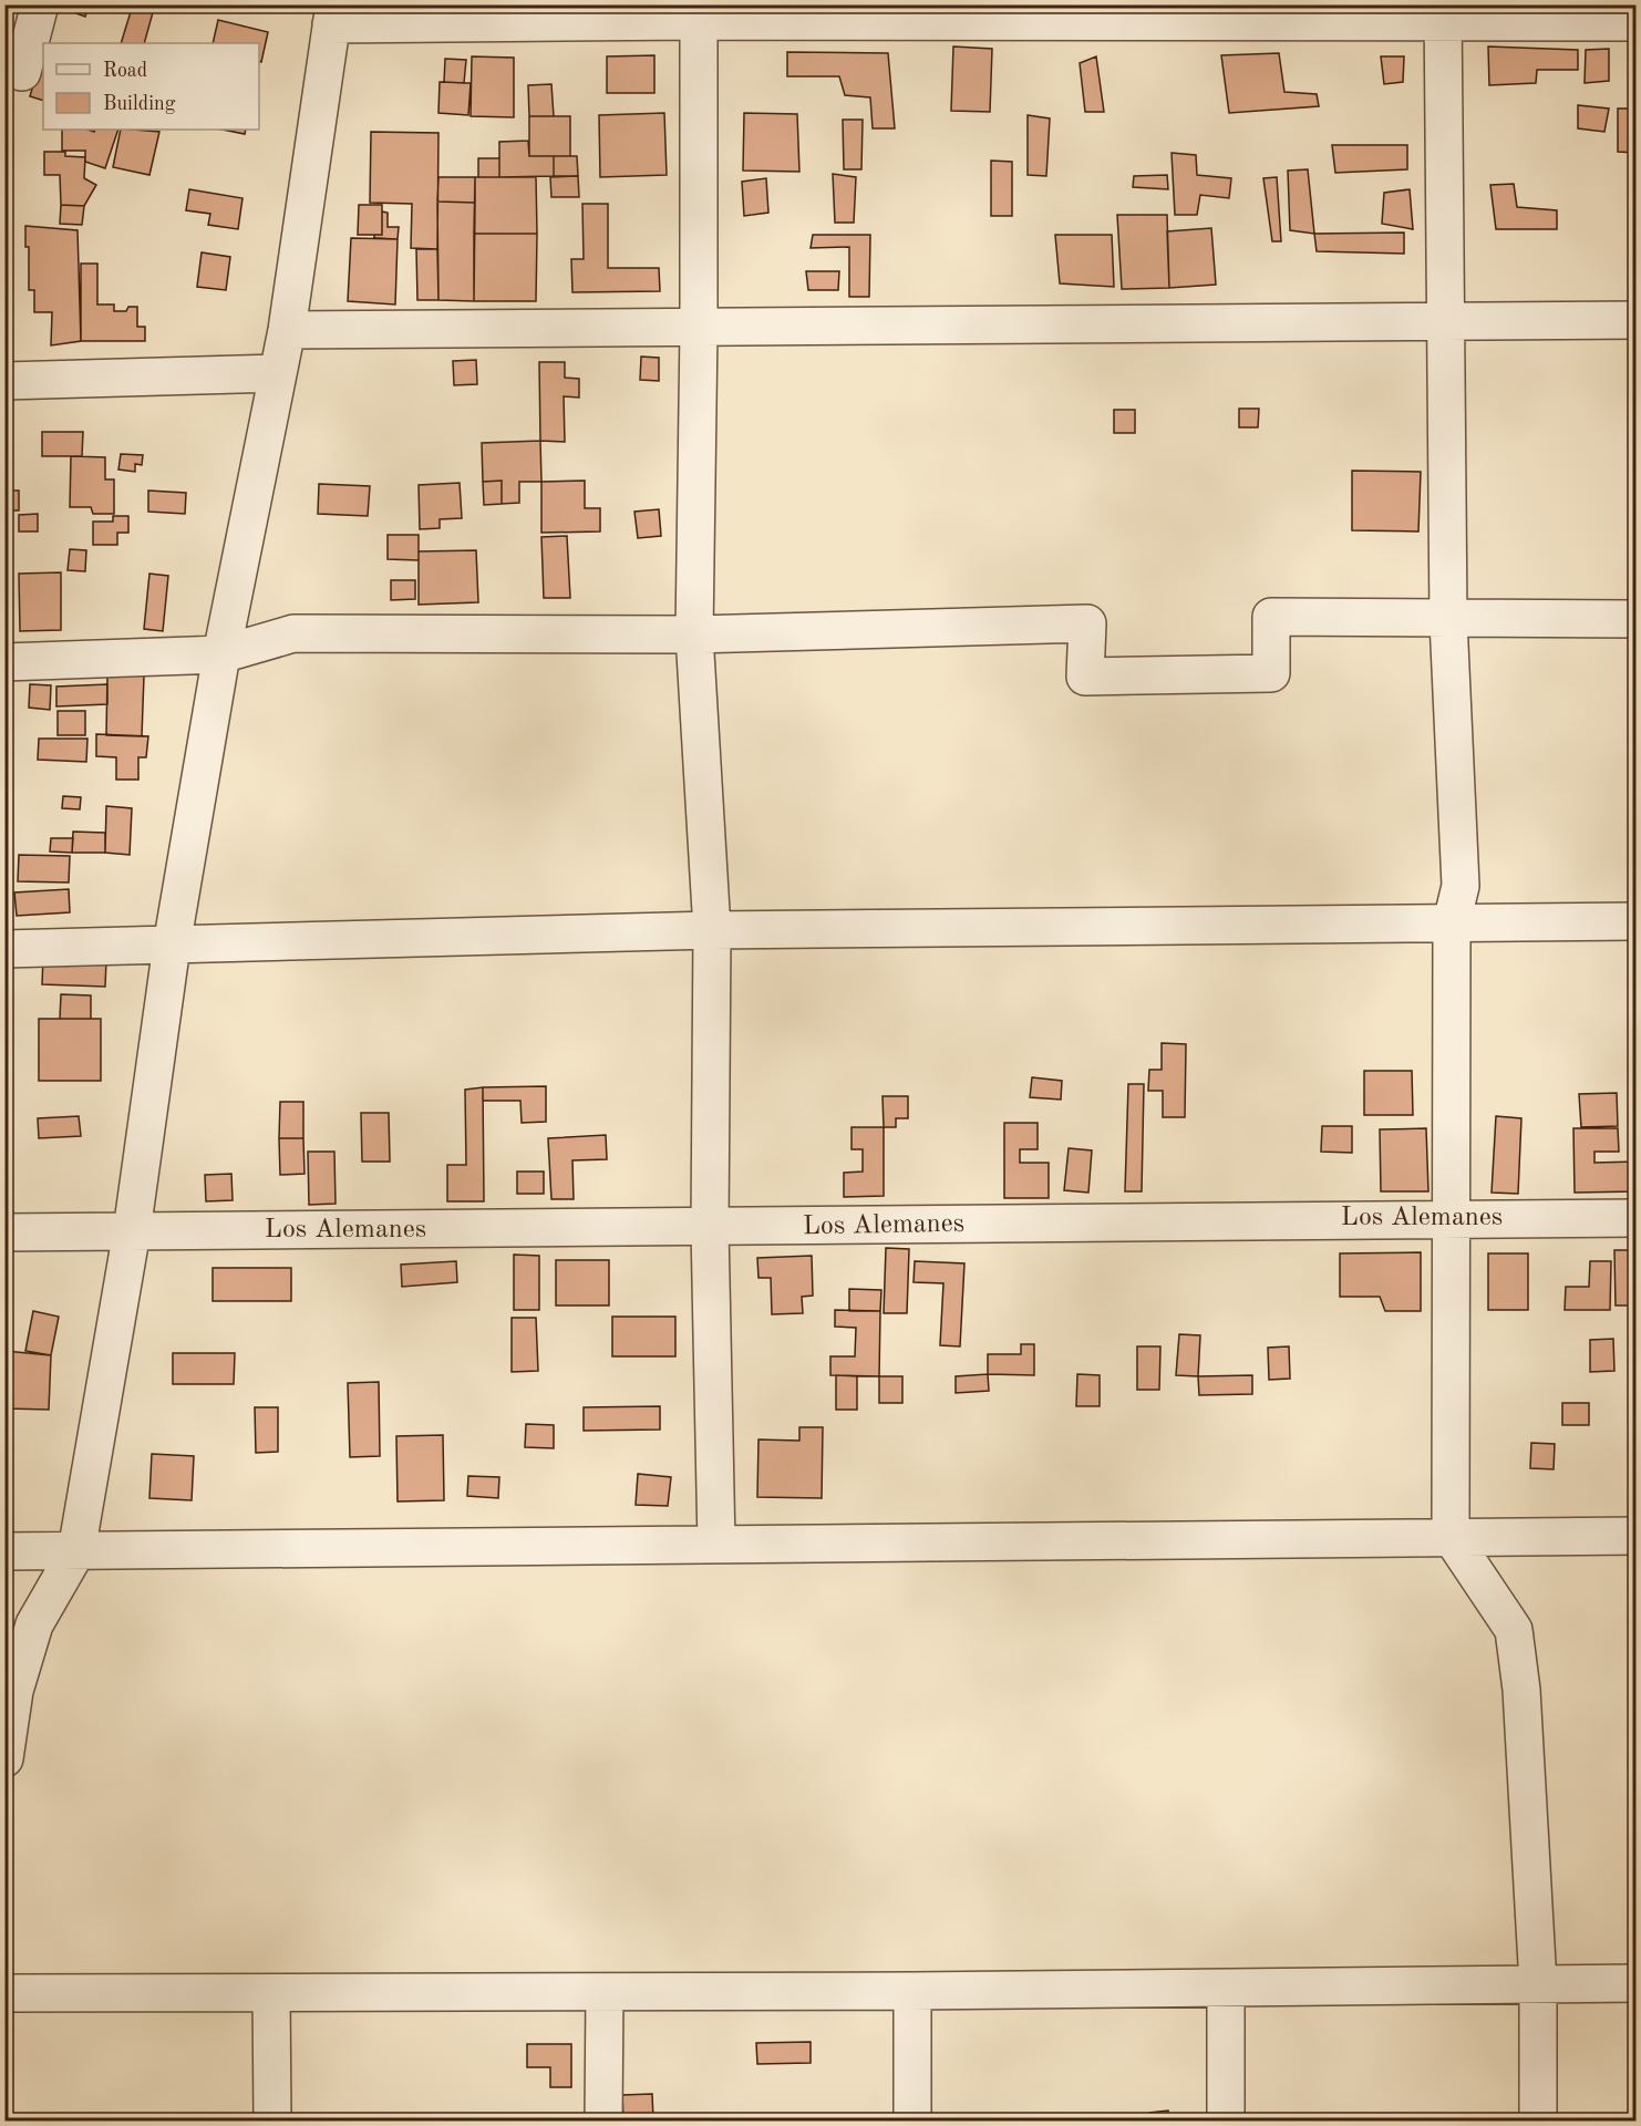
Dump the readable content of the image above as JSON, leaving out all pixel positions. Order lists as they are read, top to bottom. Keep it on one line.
{"streets":{"street":["Los Alemanes"]},"legend":["Road","Building"]}
